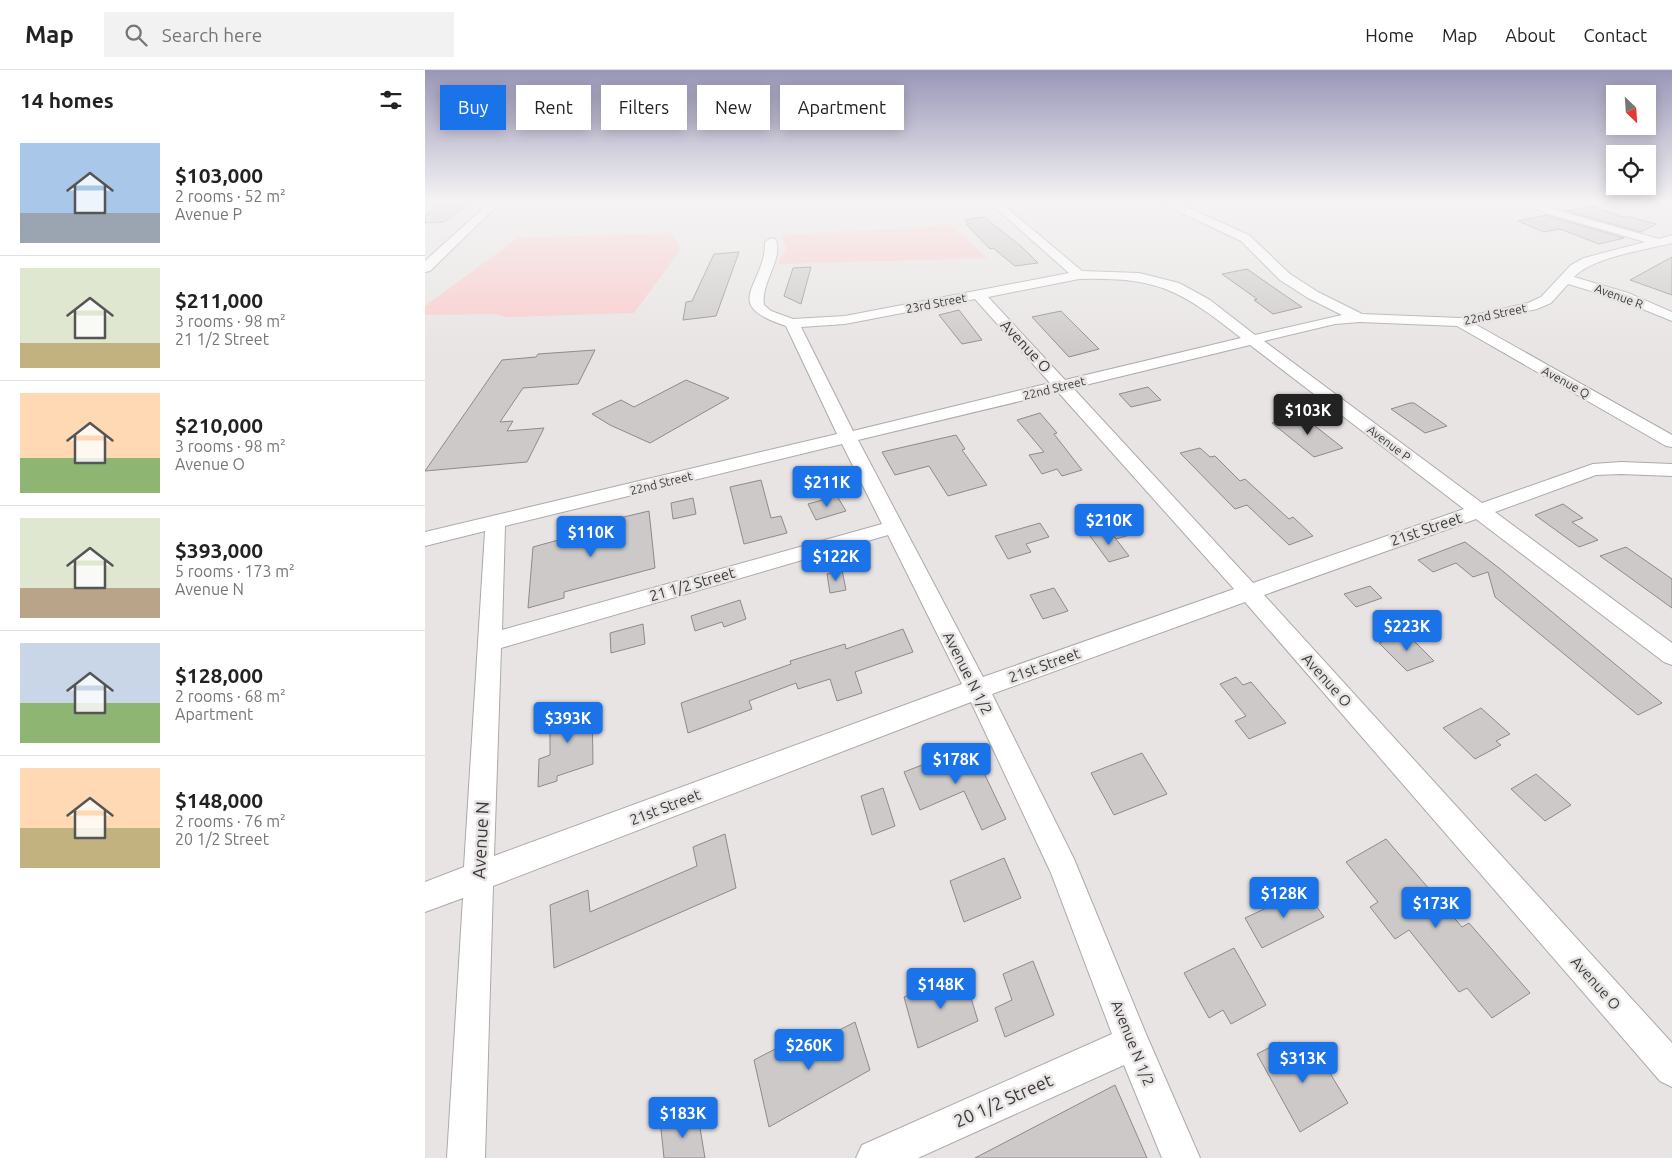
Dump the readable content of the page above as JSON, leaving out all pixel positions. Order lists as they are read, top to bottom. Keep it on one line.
{"streets":{"street":["Avenue R","23rd Street","22nd Street","Avenue O","Avenue Q","Avenue P","21st Street","21 1/2 Street","Avenue N 1/2","Avenue N","20 1/2 Street"]},"crossings":[["Avenue R","22nd Street"],["23rd Street","Avenue O"],["23rd Street","Avenue P"],["23rd Street","Avenue N 1/2"],["22nd Street","Avenue O"],["22nd Street","Avenue Q"],["22nd Street","Avenue P"],["22nd Street","Avenue N 1/2"],["22nd Street","Avenue N"],["Avenue O","21st Street"],["Avenue P","21st Street"],["21st Street","Avenue N 1/2"],["21st Street","Avenue N"],["21 1/2 Street","Avenue N 1/2"],["21 1/2 Street","Avenue N"],["Avenue N 1/2","20 1/2 Street"]],"north":"bottom right","page":{"header":"Map","search":"Search here","nav":["Home","Map","About","Contact"],"heading":"14 homes","chip":["Buy","Rent","Filters","New","Apartment"],"list":[{"name":"$103,000","note":"2 rooms · 52 m² · Avenue P"},{"name":"$211,000","note":"3 rooms · 98 m² · 21 1/2 Street"},{"name":"$210,000","note":"3 rooms · 98 m² · Avenue O"},{"name":"$393,000","note":"5 rooms · 173 m² · Avenue N"},{"name":"$128,000","note":"2 rooms · 68 m² · Apartment"},{"name":"$148,000","note":"2 rooms · 76 m² · 20 1/2 Street"}],"price":["$103K","$211K","$210K","$110K","$122K","$223K","$393K","$178K","$128K","$173K","$148K","$260K","$313K","$183K"]}}
